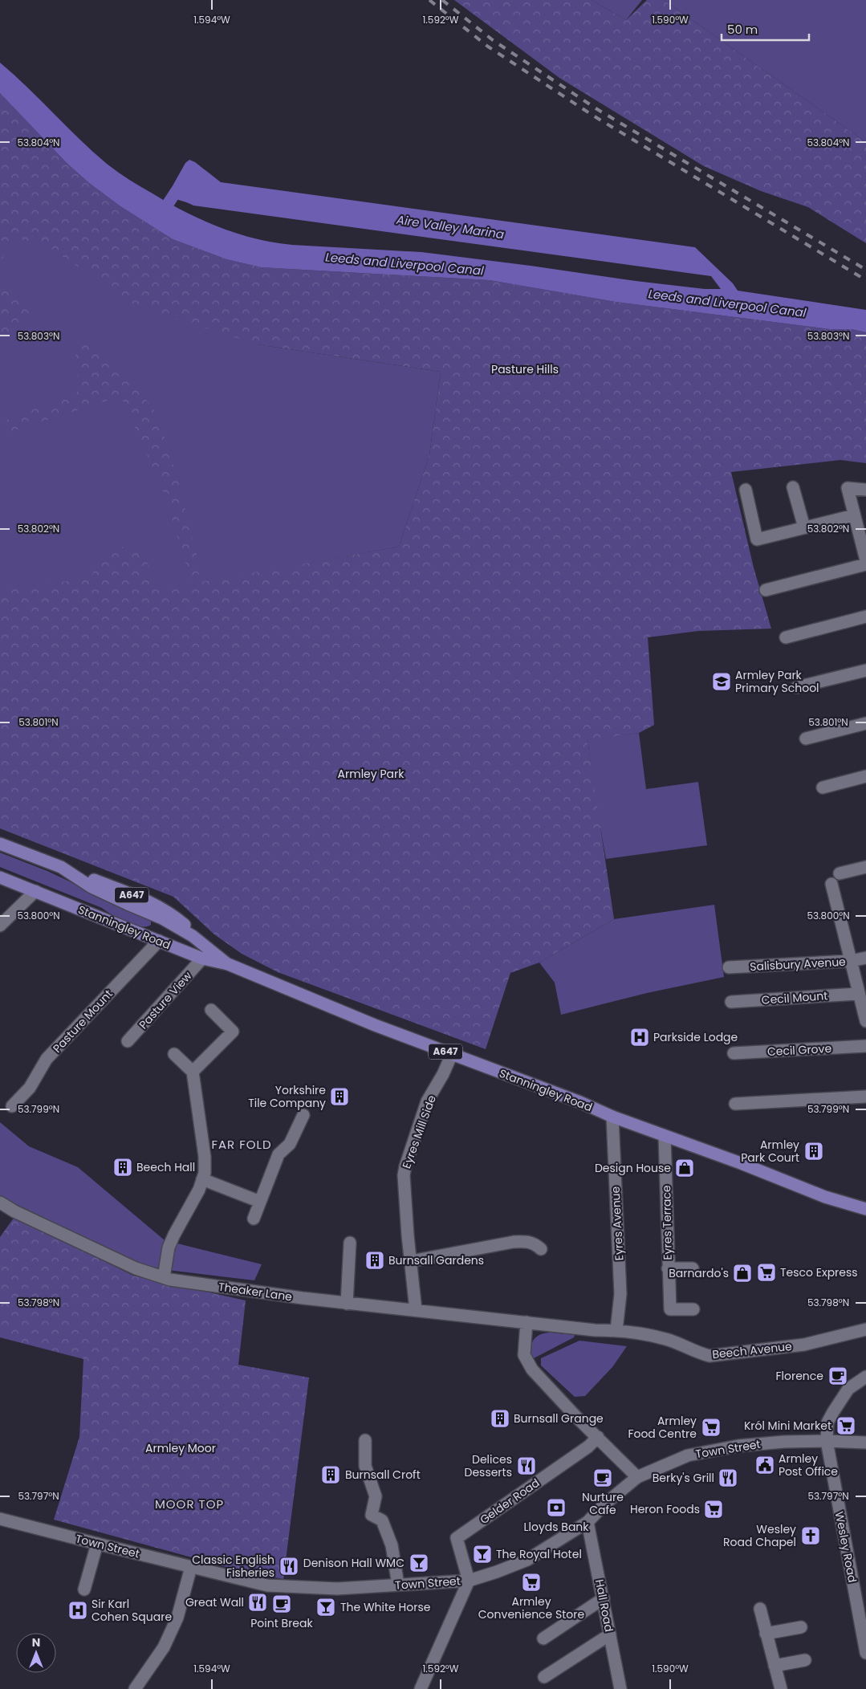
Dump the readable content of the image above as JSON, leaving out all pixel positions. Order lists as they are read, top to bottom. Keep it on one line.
{"streets":{"main road":["A647","Stanningley Road"],"street":["Salisbury Avenue","Cecil Mount","Pasture View","Pasture Mount","Cecil Grove","Eyres Mill Side","Eyres Terrace","Eyres Avenue","Theaker Lane","Beech Avenue","Town Street","Gelder Road","Wesley Road","Hall Road"]},"crossings":[["Stanningley Road","Pasture View"],["Stanningley Road","Pasture Mount"],["Stanningley Road","Eyres Mill Side"],["Stanningley Road","Eyres Terrace"],["Stanningley Road","Eyres Avenue"],["Eyres Mill Side","Theaker Lane"],["Eyres Avenue","Theaker Lane"],["Eyres Avenue","Beech Avenue"],["Theaker Lane","Beech Avenue"],["Town Street","Gelder Road"],["Town Street","Wesley Road"],["Town Street","Hall Road"]],"districts":["FAR FOLD","MOOR TOP"],"water":["Aire Valley Marina","Leeds and Liverpool Canal"],"parks":["Pasture Hills","Armley Park","Armley Moor"],"places":{"school or university":["Armley Park Primary School"],"hospital":["Parkside Lodge","Sir Karl Cohen Square"],"building":["Yorkshire Tile Company","Armley Park Court","Beech Hall","Burnsall Gardens","Burnsall Grange","Burnsall Croft"],"shop":["Design House","Barnardo's"],"supermarket":["Tesco Express","Król Mini Market","Armley Food Centre","Heron Foods","Armley Convenience Store"],"cafe":["Florence","Nurture Cafe","Point Break"],"public building":["Armley Post Office"],"restaurant":["Delices Desserts","Berky's Grill","Classic English Fisheries","Great Wall"],"bank":["Lloyds Bank"],"church":["Wesley Road Chapel"],"bar":["The Royal Hotel","Denison Hall WMC","The White Horse"]},"scale_bar":"50 m","north":"top","coordinates":["1.594°W","1.592°W","1.590°W","53.804°N","53.803°N","53.802°N","53.801°N","53.800°N","53.799°N","53.798°N","53.797°N"]}
